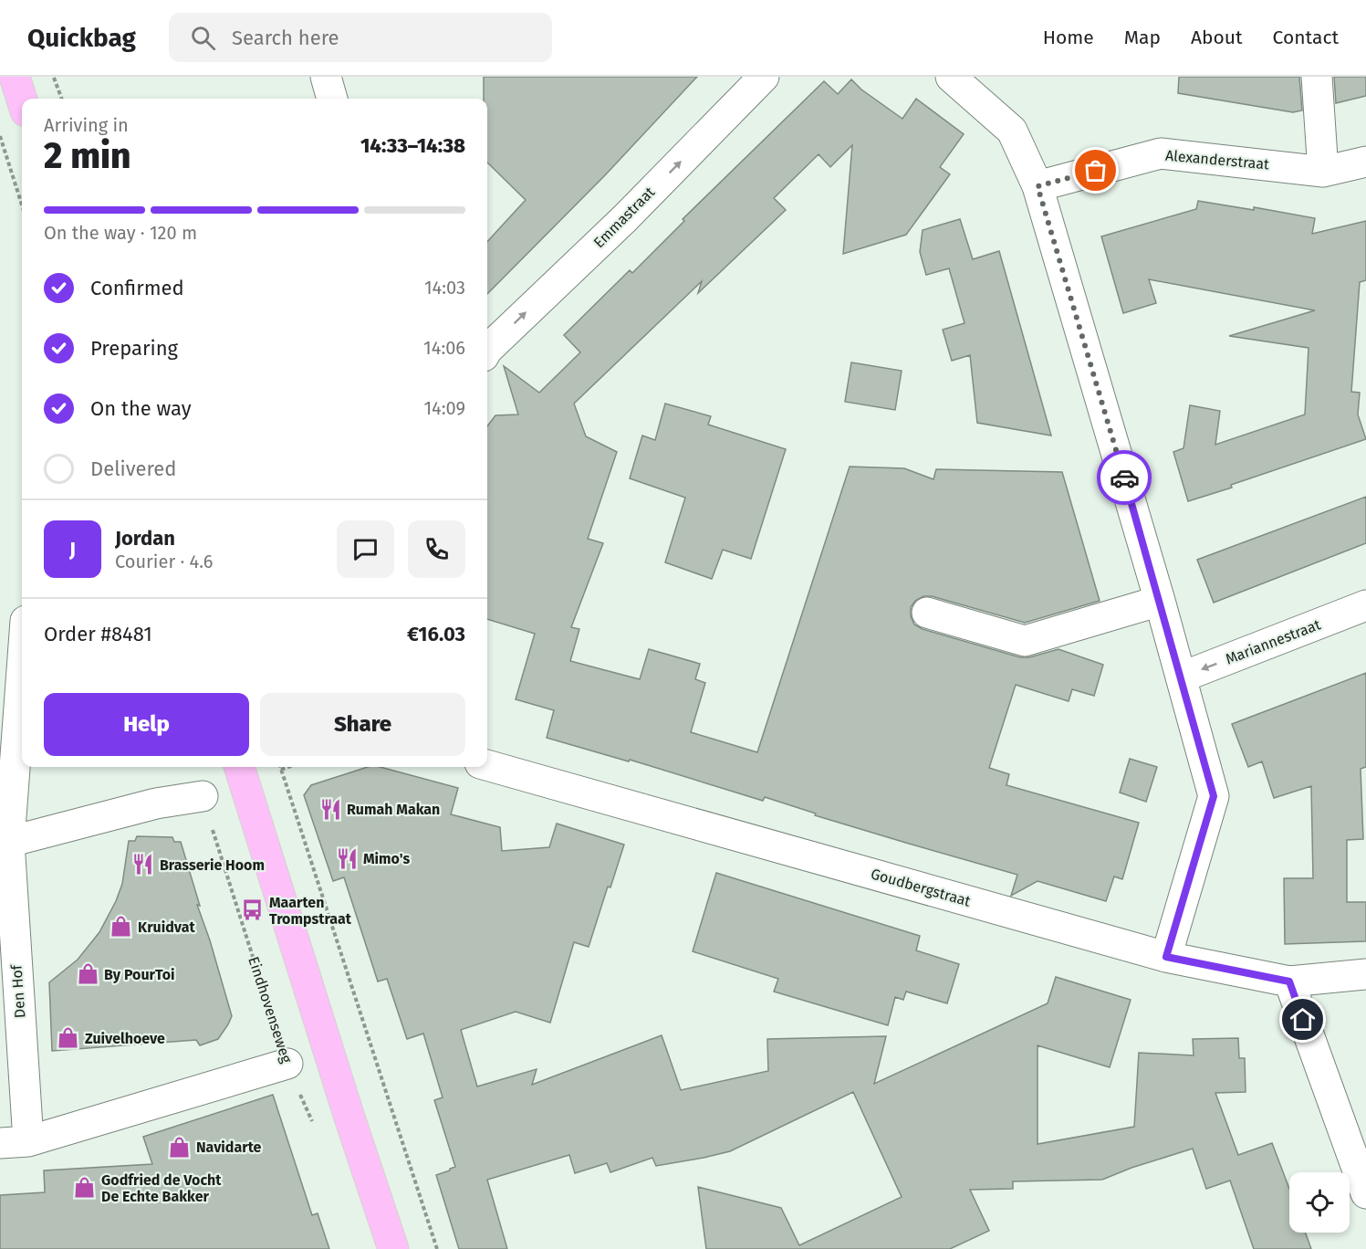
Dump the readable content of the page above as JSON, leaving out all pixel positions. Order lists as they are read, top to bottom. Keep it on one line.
{"streets":{"street":["Alexanderstraat","Emmastraat","Mariannestraat","Goudbergstraat","Den Hof"],"path":["Eindhovenseweg"]},"crossings":[["Den Hof","Eindhovenseweg"]],"one_way":["Emmastraat","Mariannestraat"],"places":{"restaurant":["Rumah Makan","Mimo's","Brasserie Hoom"],"bus stop":["Maarten Trompstraat"],"shop":["Kruidvat","By PourToi","Zuivelhoeve","Navidarte","Godfried de Vocht De Echte Bakker"]},"page":{"header":"Quickbag","search":"Search here","nav":["Home","Map","About","Contact"],"heading":["2 min","Arriving in","14:33–14:38"],"panel":["Jordan","Courier · 4.6","Order #8481","€16.03"],"bar":"On the way · 120 m","list":[["Confirmed","14:03"],["Preparing","14:06"],["On the way","14:09"],"Delivered"],"round":"J","buttons":["Help","Share"]}}
